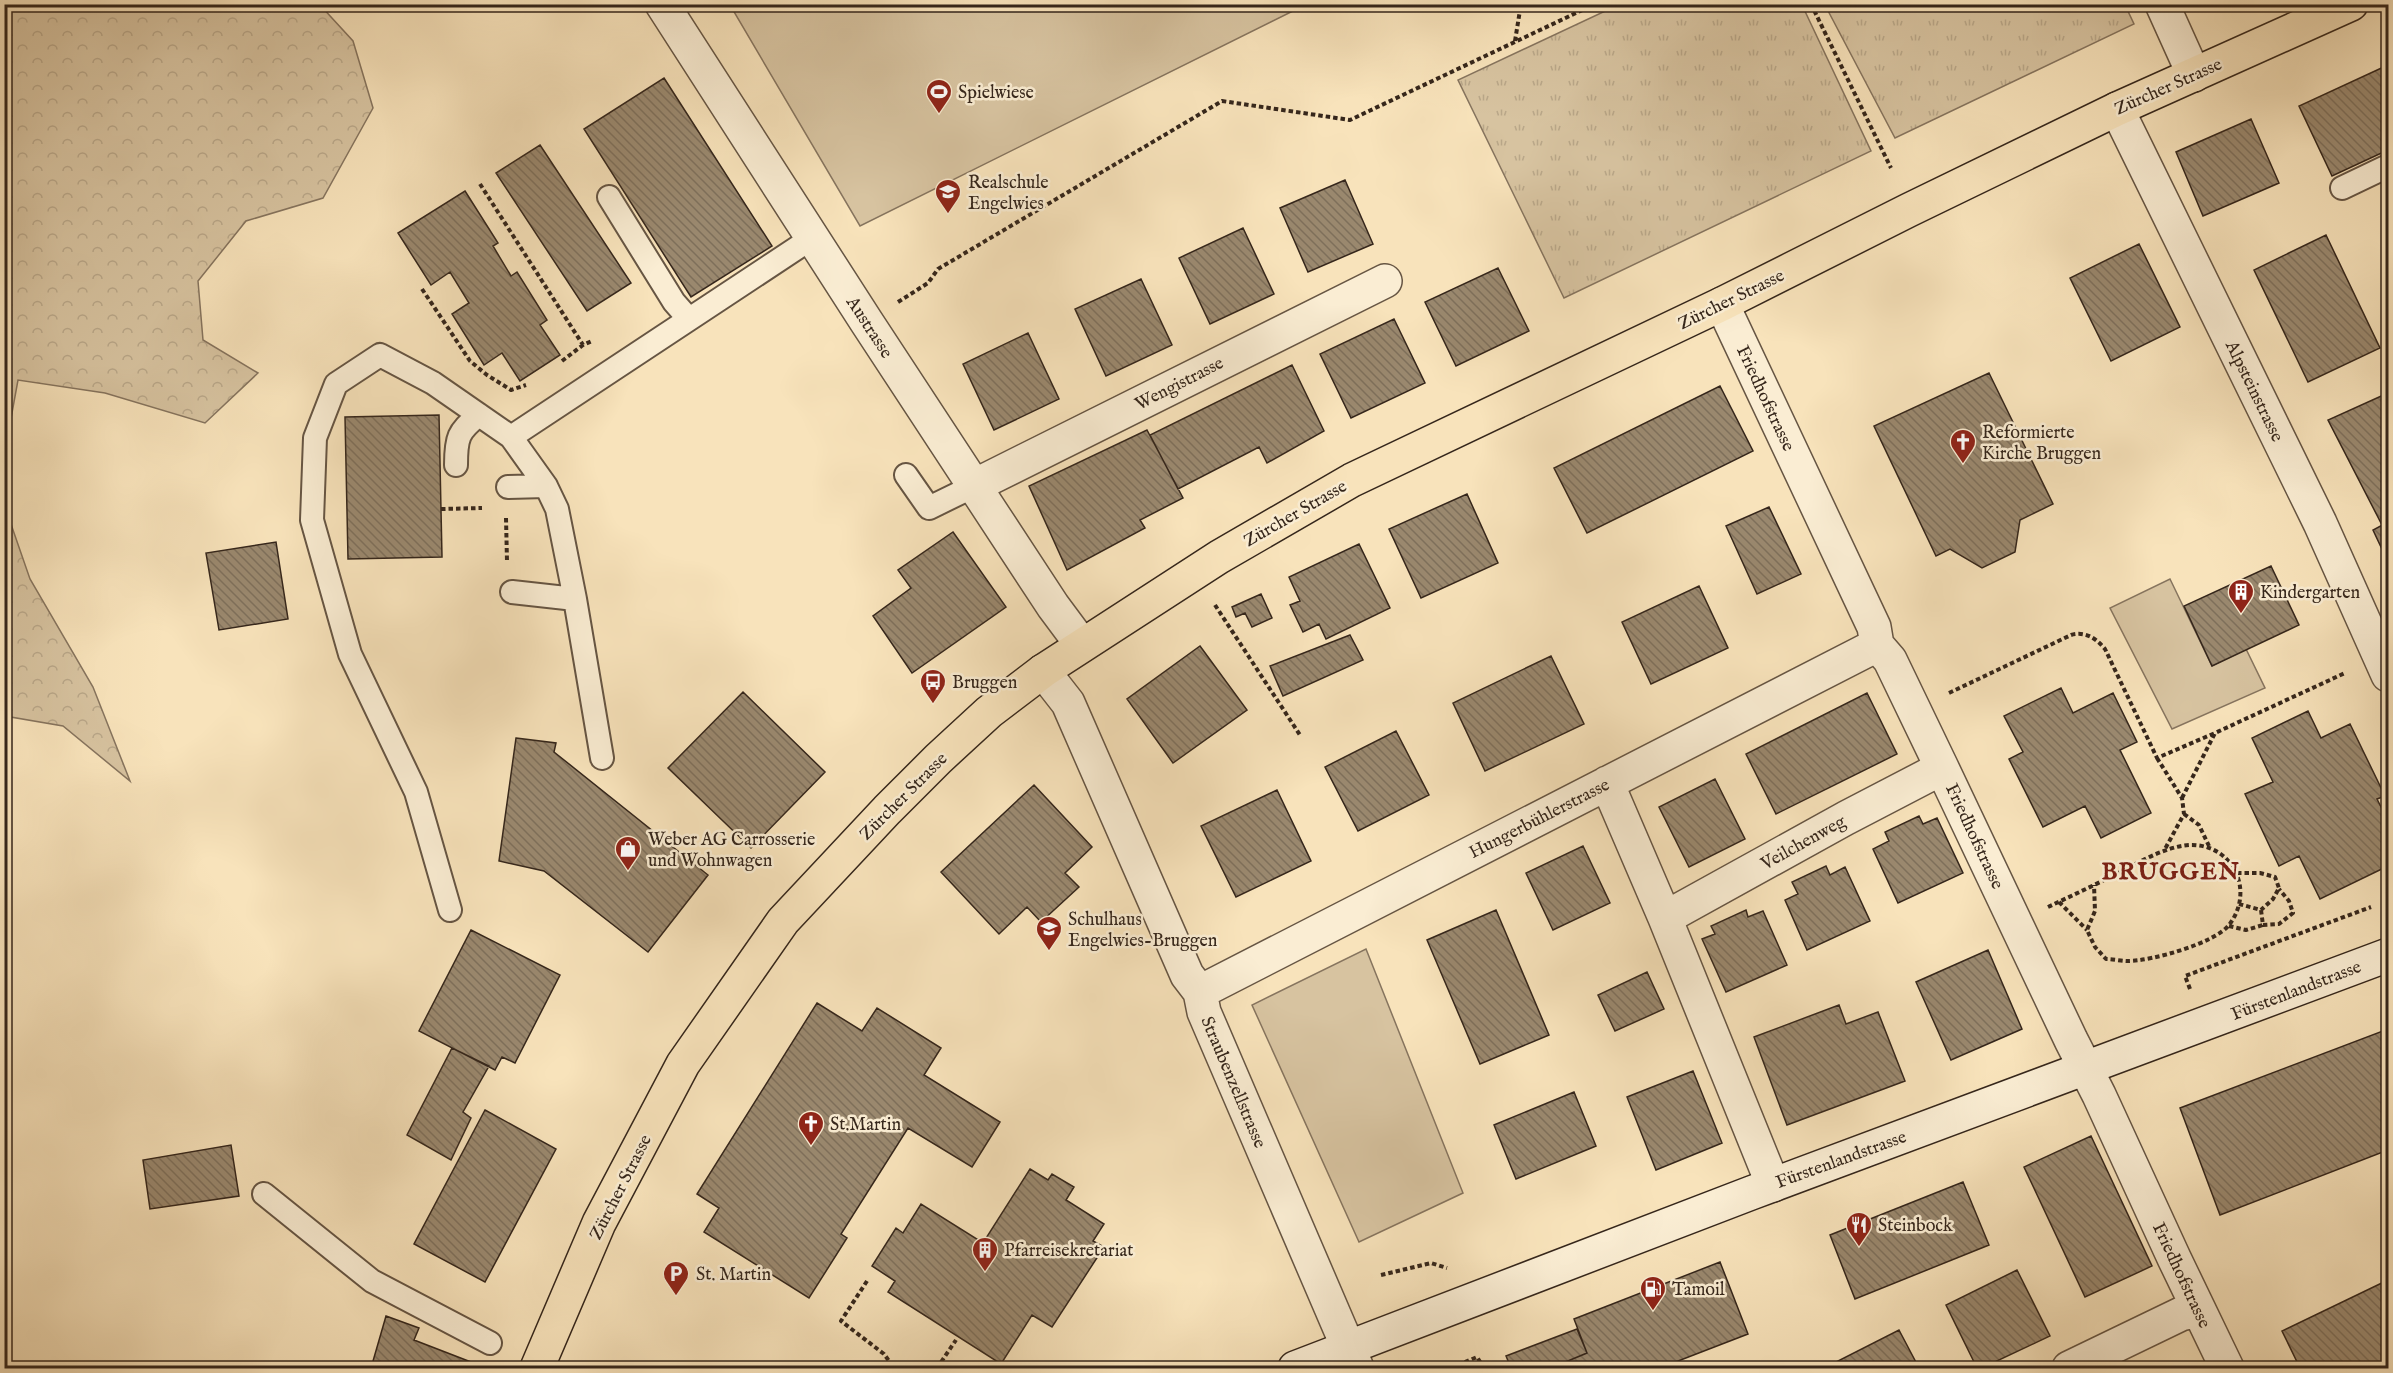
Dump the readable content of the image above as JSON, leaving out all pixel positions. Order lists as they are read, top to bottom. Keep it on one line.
{"streets":{"main road":["Zürcher Strasse"],"street":["Austrasse","Wengistrasse","Alpsteinstrasse","Friedhofstrasse","Hungerbühlerstrasse","Veilchenweg","Fürstenlandstrasse","Straubenzellstrasse"]},"crossings":[["Zürcher Strasse","Austrasse"],["Zürcher Strasse","Alpsteinstrasse"],["Zürcher Strasse","Friedhofstrasse"],["Zürcher Strasse","Straubenzellstrasse"],["Austrasse","Wengistrasse"],["Friedhofstrasse","Hungerbühlerstrasse"],["Friedhofstrasse","Veilchenweg"],["Friedhofstrasse","Fürstenlandstrasse"],["Hungerbühlerstrasse","Straubenzellstrasse"],["Fürstenlandstrasse","Straubenzellstrasse"]],"districts":["BRUGGEN"],"places":{"sports":["Spielwiese"],"school or university":["Realschule Engelwies","Schulhaus Engelwies-Bruggen"],"church":["Reformierte Kirche Bruggen","St.Martin"],"building":["Kindergarten","Pfarreisekretariat"],"bus stop":["Bruggen"],"shop":["Weber AG Carrosserie und Wohnwagen"],"restaurant":["Steinbock"],"parking":["St. Martin"],"fuel station":["Tamoil"]}}
